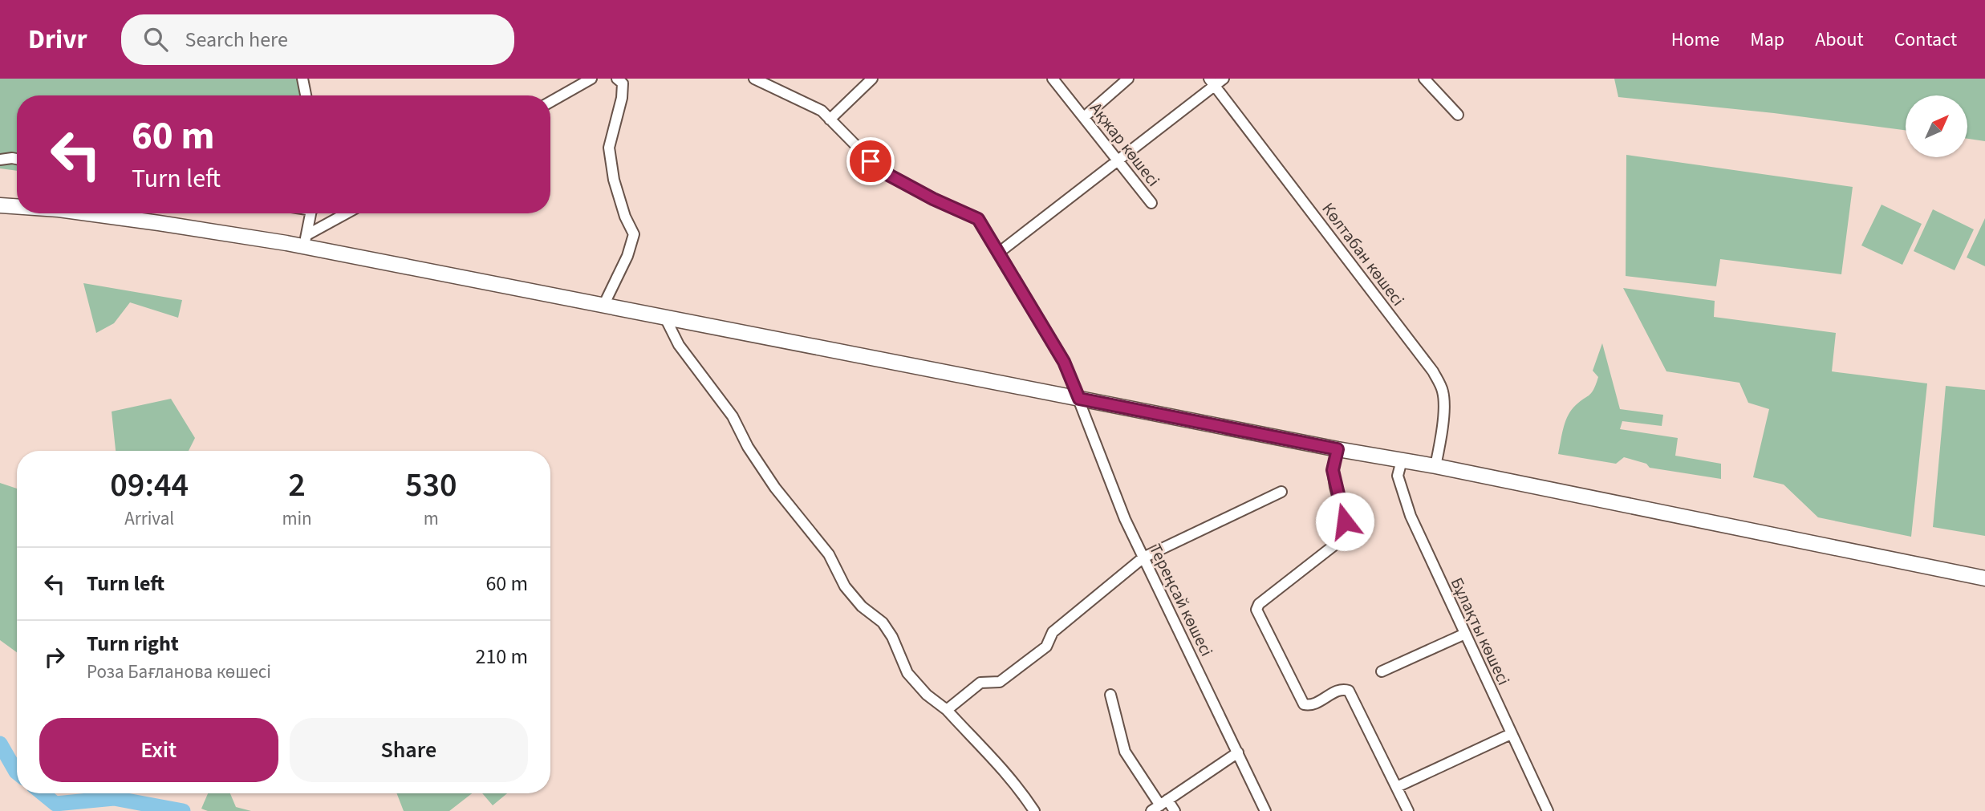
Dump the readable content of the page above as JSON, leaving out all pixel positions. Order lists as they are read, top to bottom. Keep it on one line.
{"streets":{"street":["Ақжар көшесі","Көлтабан көшесі","Тереңсай көшесі","Бұлақты көшесі"]},"north":"top right","page":{"header":"Drivr","search":"Search here","nav":["Home","Map","About","Contact"],"turn":["60 m","Turn left"],"eta":["09:44","Arrival","2","min","530","m"],"list":[{"name":"Turn left","value":"60 m"},{"name":"Turn right","note":"Роза Бағланова көшесі","value":"210 m"}],"buttons":["Exit","Share"]}}
